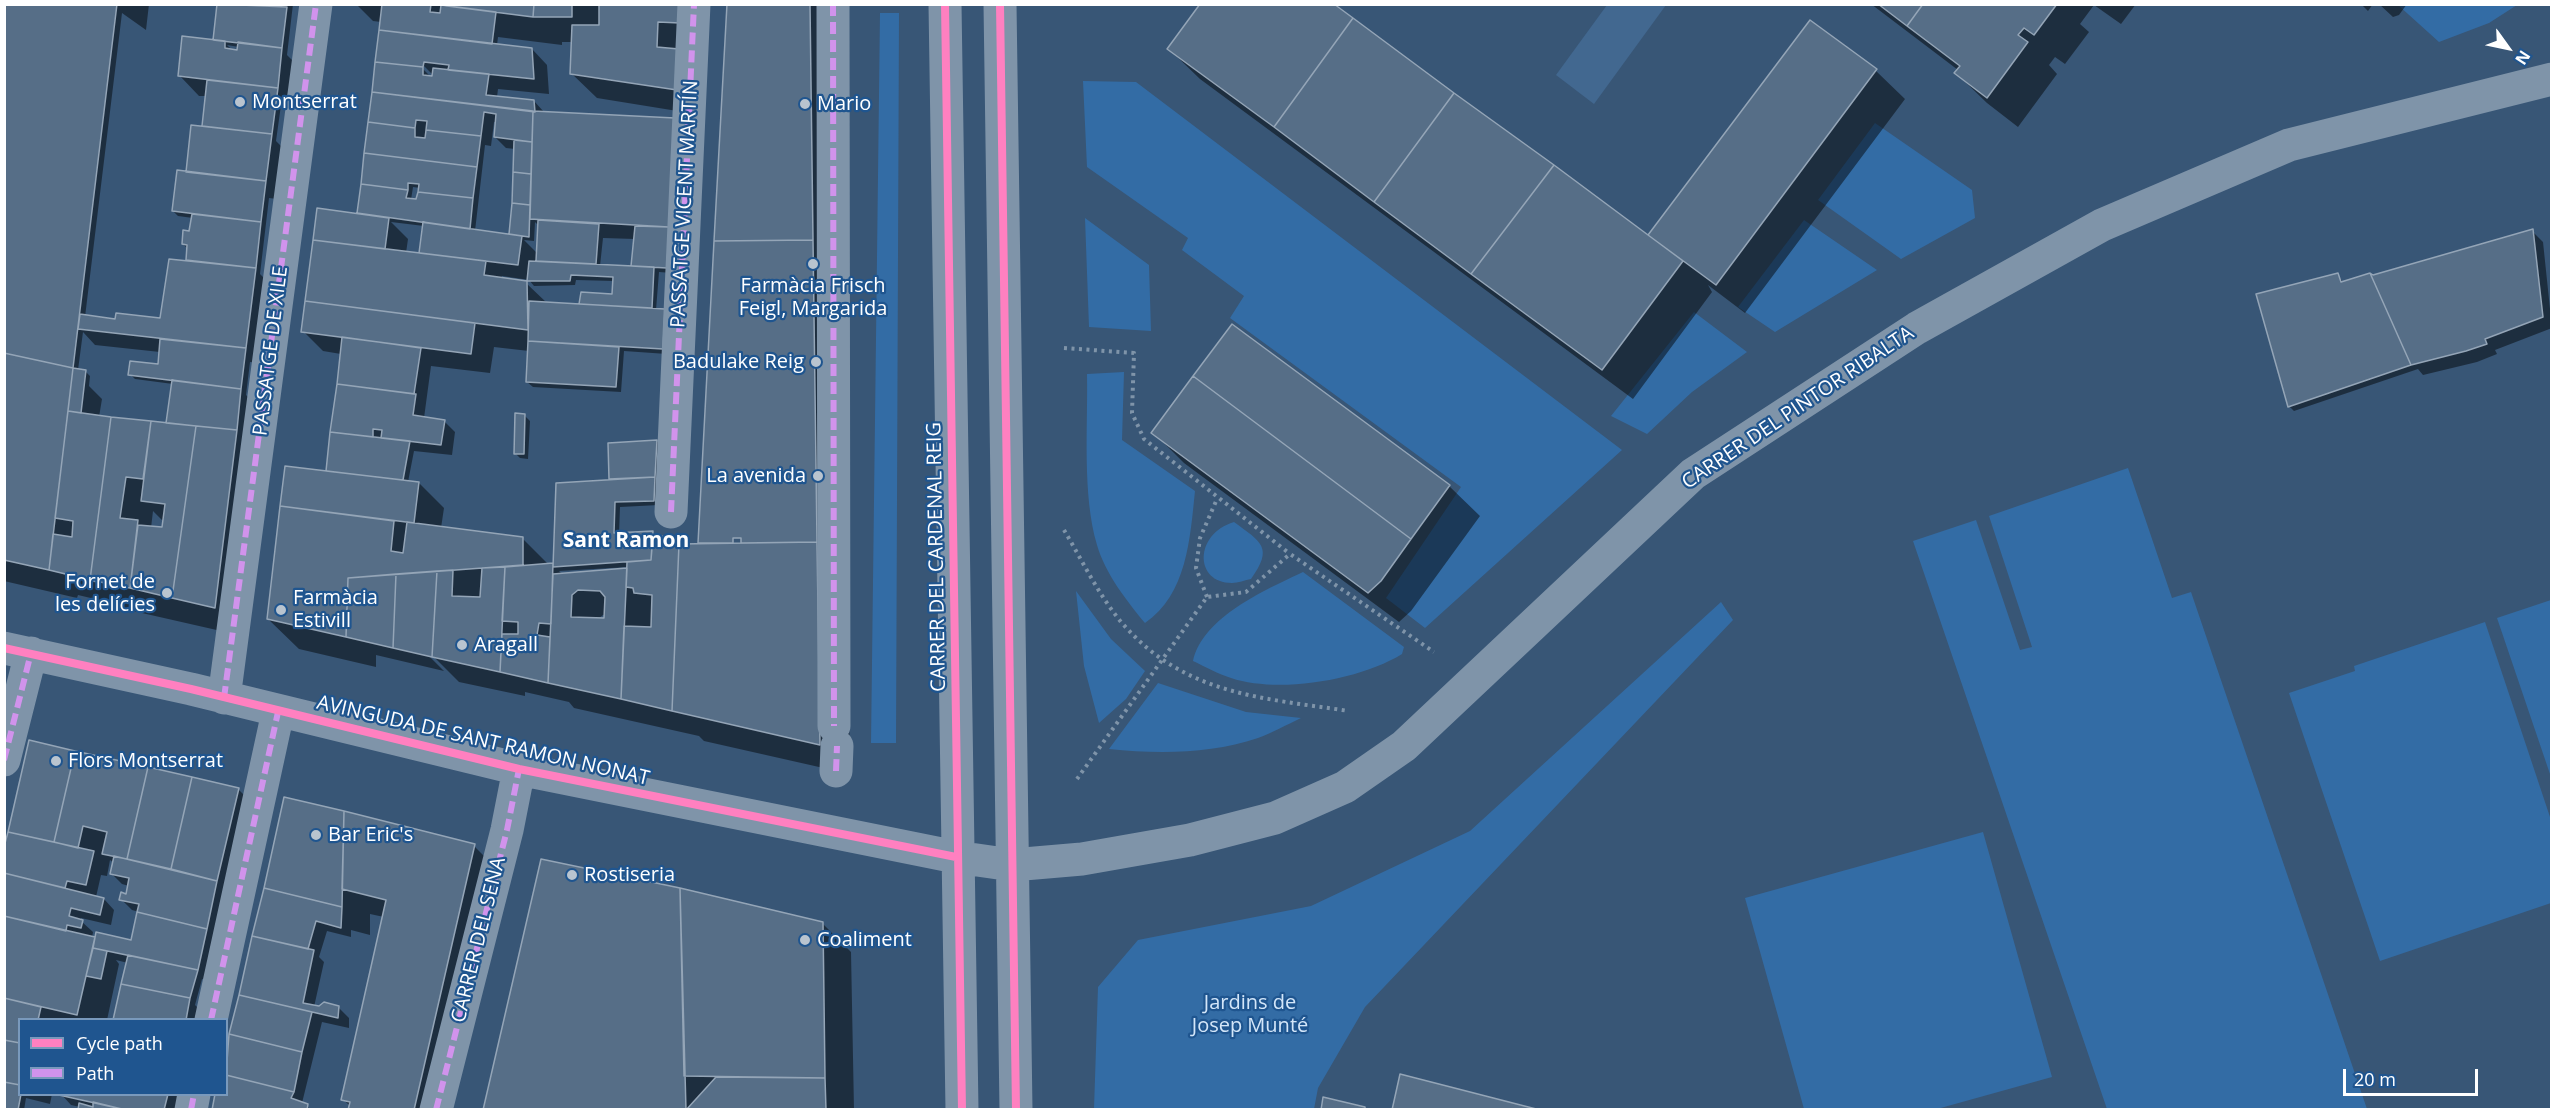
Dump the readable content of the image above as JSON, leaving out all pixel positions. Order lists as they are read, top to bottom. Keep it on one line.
{"streets":{"street":["PASSATGE VICENT MARTÍN","PASSATGE DE XILE","CARRER DEL PINTOR RIBALTA","CARRER DEL CARDENAL REIG","AVINGUDA DE SANT RAMON NONAT","CARRER DEL SENA"]},"crossings":[["PASSATGE DE XILE","AVINGUDA DE SANT RAMON NONAT"],["CARRER DEL PINTOR RIBALTA","AVINGUDA DE SANT RAMON NONAT"],["CARRER DEL CARDENAL REIG","AVINGUDA DE SANT RAMON NONAT"],["AVINGUDA DE SANT RAMON NONAT","CARRER DEL SENA"]],"districts":["Sant Ramon"],"parks":["Jardins de Josep Munté"],"places":["Montserrat","Mario","Farmàcia Frisch Feigl, Margarida","Badulake Reig","La avenida","Fornet de les delícies","Farmàcia Estivill","Aragall","Flors Montserrat","Bar Eric's","Rostiseria","Coaliment"],"legend":["Cycle path","Path"],"scale_bar":"20 m","north":"bottom right"}
